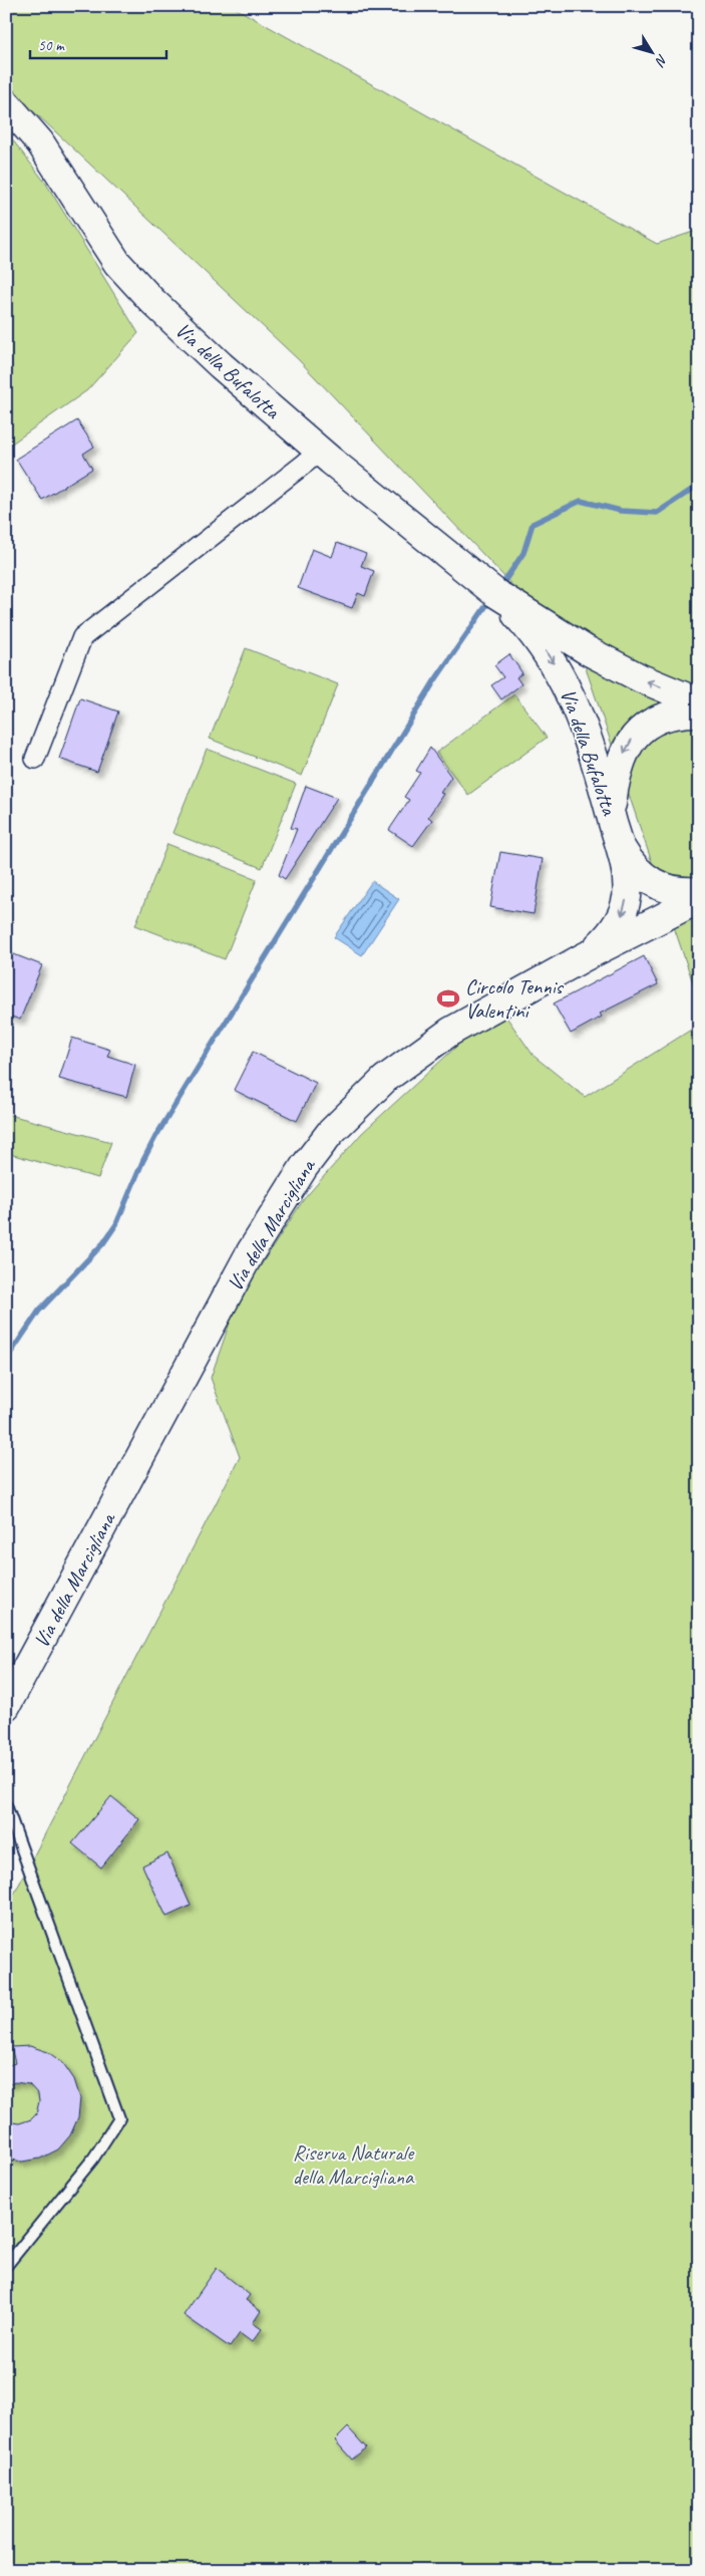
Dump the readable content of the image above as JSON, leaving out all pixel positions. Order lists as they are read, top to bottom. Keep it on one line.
{"streets":{"street":["Via della Bufalotta","Via della Marcigliana"]},"parks":["Riserva Naturale della Marcigliana"],"places":{"sports":["Circolo Tennis Valentini"]},"scale_bar":"50 m","north":"bottom right"}
